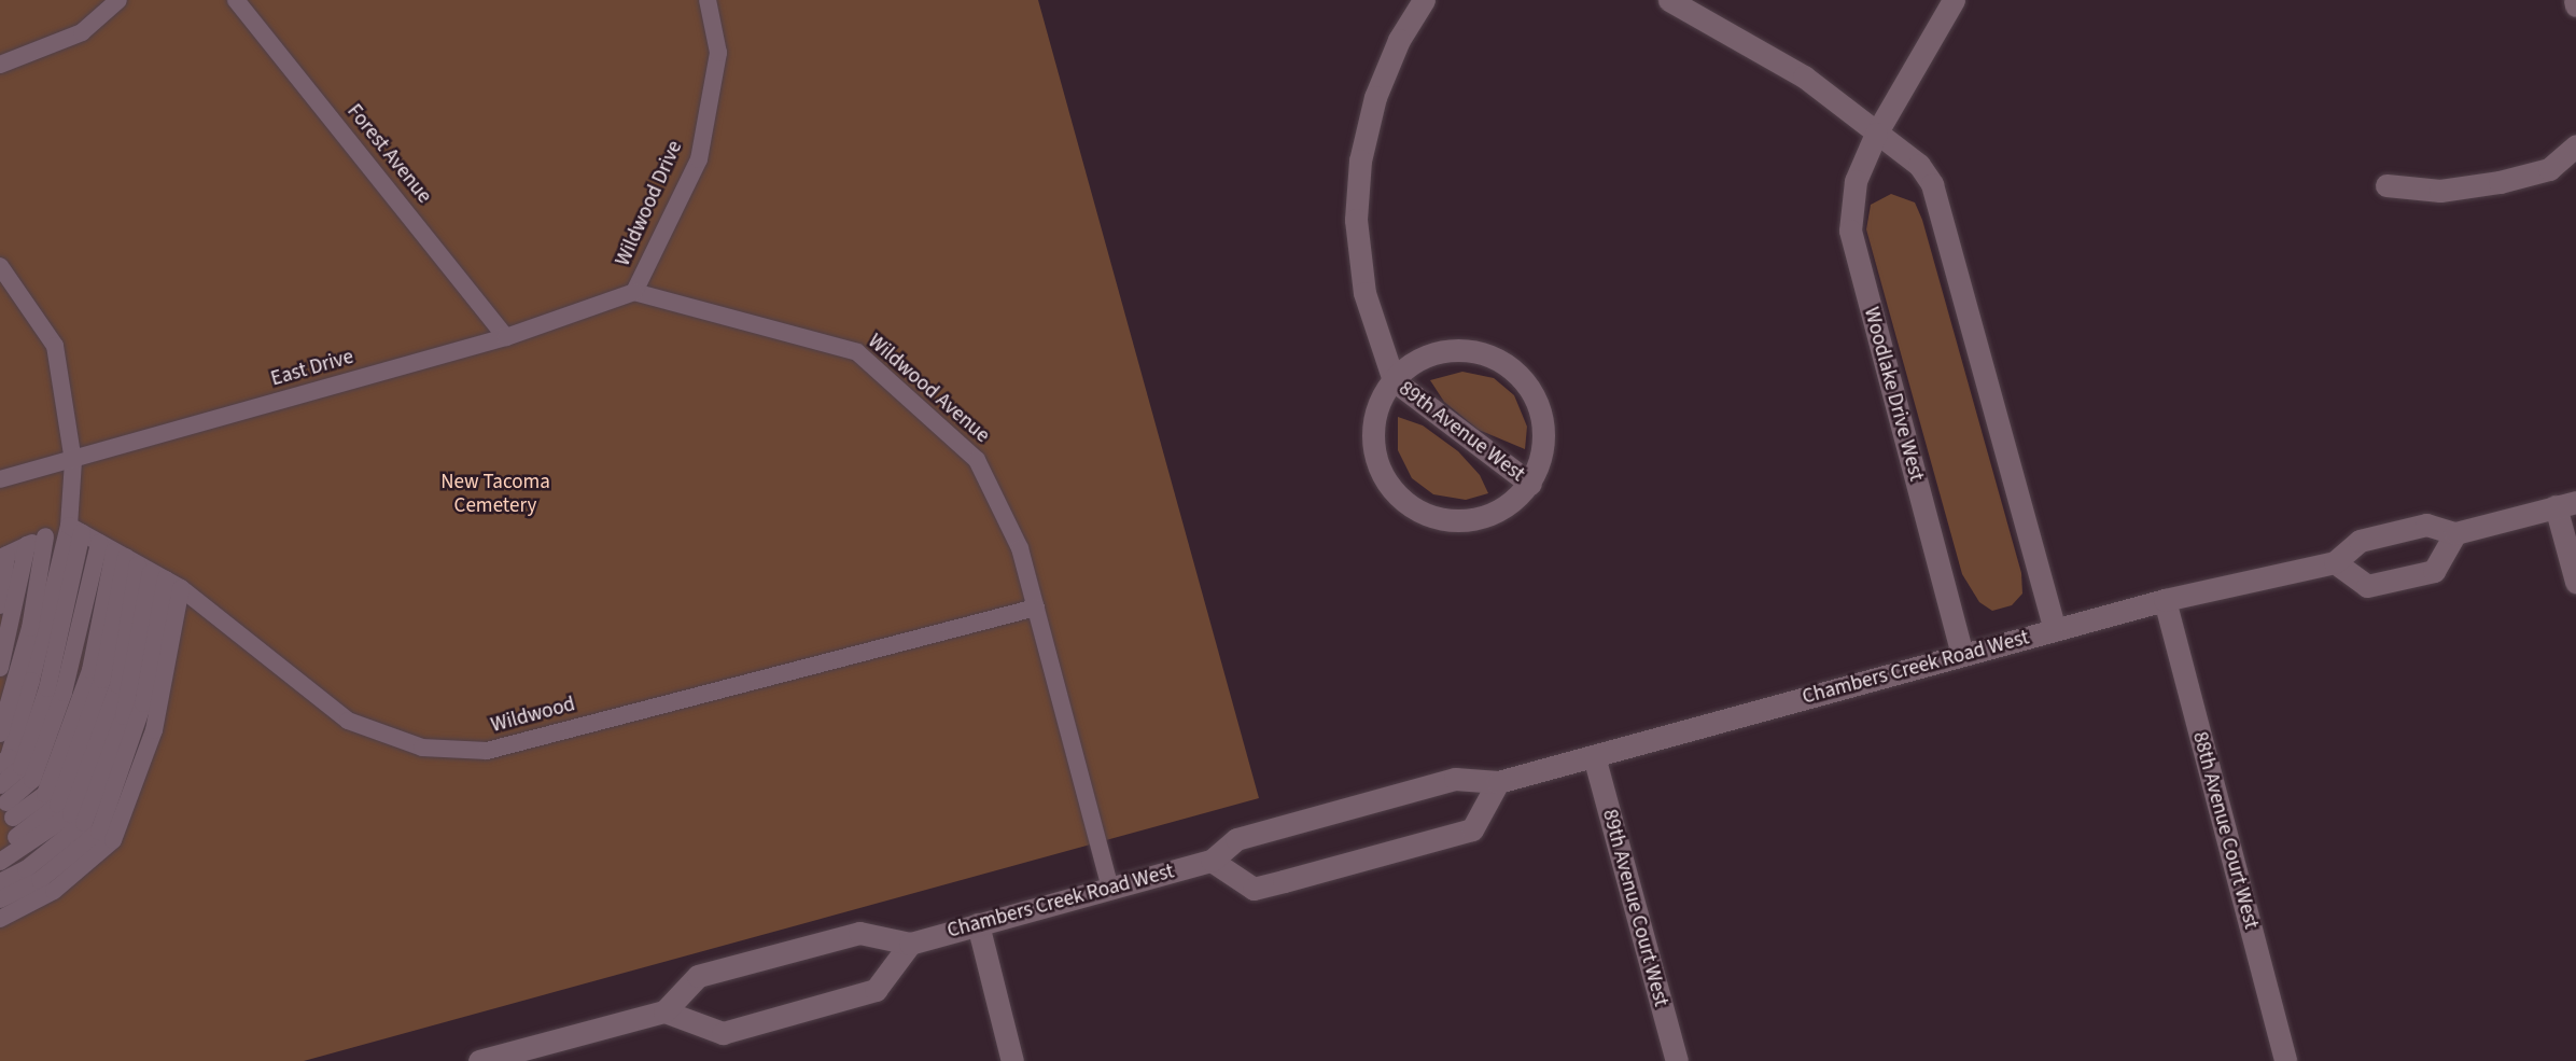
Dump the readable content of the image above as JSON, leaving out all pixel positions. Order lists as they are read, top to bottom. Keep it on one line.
{"streets":{"street":["Woodlake Drive West","89th Avenue West","Chambers Creek Road West","88th Avenue Court West","89th Avenue Court West"],"lane":["Forest Avenue","Wildwood Drive","East Drive","Wildwood Avenue","Wildwood"]},"crossings":[["Forest Avenue","East Drive"],["Wildwood Drive","East Drive"],["Wildwood Drive","Wildwood Avenue"],["East Drive","Wildwood Avenue"],["Wildwood Avenue","Chambers Creek Road West"],["Wildwood Avenue","Wildwood"],["Woodlake Drive West","Chambers Creek Road West"],["Chambers Creek Road West","88th Avenue Court West"],["Chambers Creek Road West","89th Avenue Court West"]],"parks":["New Tacoma Cemetery"]}
